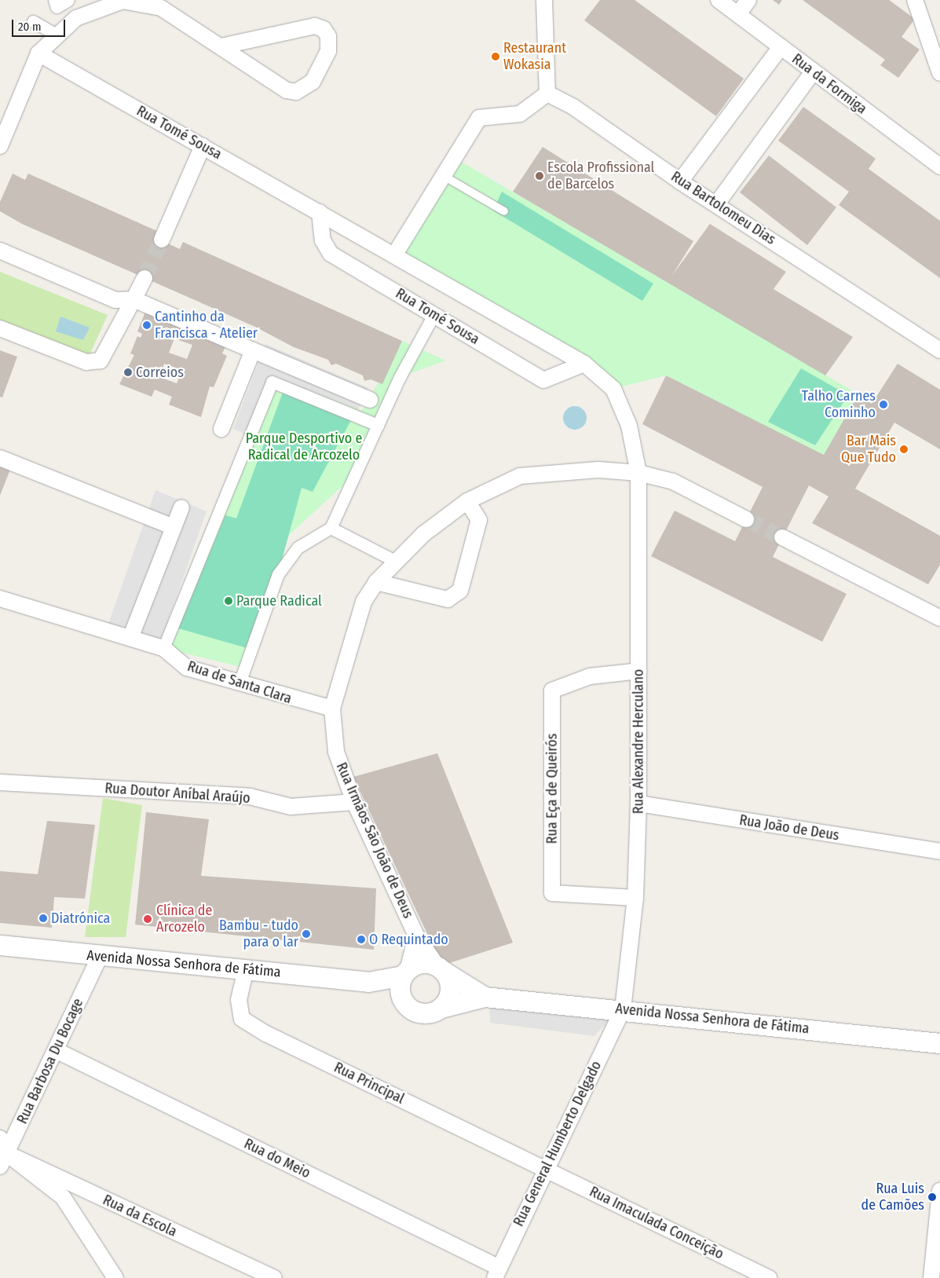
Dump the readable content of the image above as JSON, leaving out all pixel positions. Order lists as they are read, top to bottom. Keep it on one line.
{"streets":{"street":["Rua da Formiga","Rua Tomé Sousa","Rua Bartolomeu Dias","Rua de Santa Clara","Rua Alexandre Herculano","Rua Eça de Queirós","Rua Doutor Aníbal Araújo","Rua João de Deus","Rua Irmãos São João de Deus","Avenida Nossa Senhora de Fátima","Rua Barbosa Du Bocage","Rua Principal","Rua General Humberto Delgado","Rua do Meio","Rua da Escola","Rua Imaculada Conceição"]},"crossings":[["Rua Tomé Sousa","Rua Alexandre Herculano"],["Rua Tomé Sousa","Rua Irmãos São João de Deus"],["Rua de Santa Clara","Rua Irmãos São João de Deus"],["Rua Alexandre Herculano","Rua Eça de Queirós"],["Rua Alexandre Herculano","Rua João de Deus"],["Rua Alexandre Herculano","Rua Irmãos São João de Deus"],["Rua Alexandre Herculano","Avenida Nossa Senhora de Fátima"],["Rua Alexandre Herculano","Rua General Humberto Delgado"],["Rua Doutor Aníbal Araújo","Rua Irmãos São João de Deus"],["Rua Irmãos São João de Deus","Avenida Nossa Senhora de Fátima"],["Avenida Nossa Senhora de Fátima","Rua Barbosa Du Bocage"],["Avenida Nossa Senhora de Fátima","Rua Principal"],["Avenida Nossa Senhora de Fátima","Rua General Humberto Delgado"],["Rua Barbosa Du Bocage","Rua do Meio"],["Rua Barbosa Du Bocage","Rua da Escola"],["Rua Principal","Rua General Humberto Delgado"],["Rua Principal","Rua Imaculada Conceição"],["Rua General Humberto Delgado","Rua do Meio"],["Rua General Humberto Delgado","Rua Imaculada Conceição"]],"parks":["Parque Desportivo e Radical de Arcozelo"],"places":["Restaurant Wokasia","Escola Profissional de Barcelos","Cantinho da Francisca - Atelier","Correios","Talho Carnes Cominho","Bar Mais Que Tudo","Parque Radical","Diatrónica","Clínica de Arcozelo","Bambu - tudo para o lar","O Requintado","Rua Luis de Camões"],"scale_bar":"20 m"}
